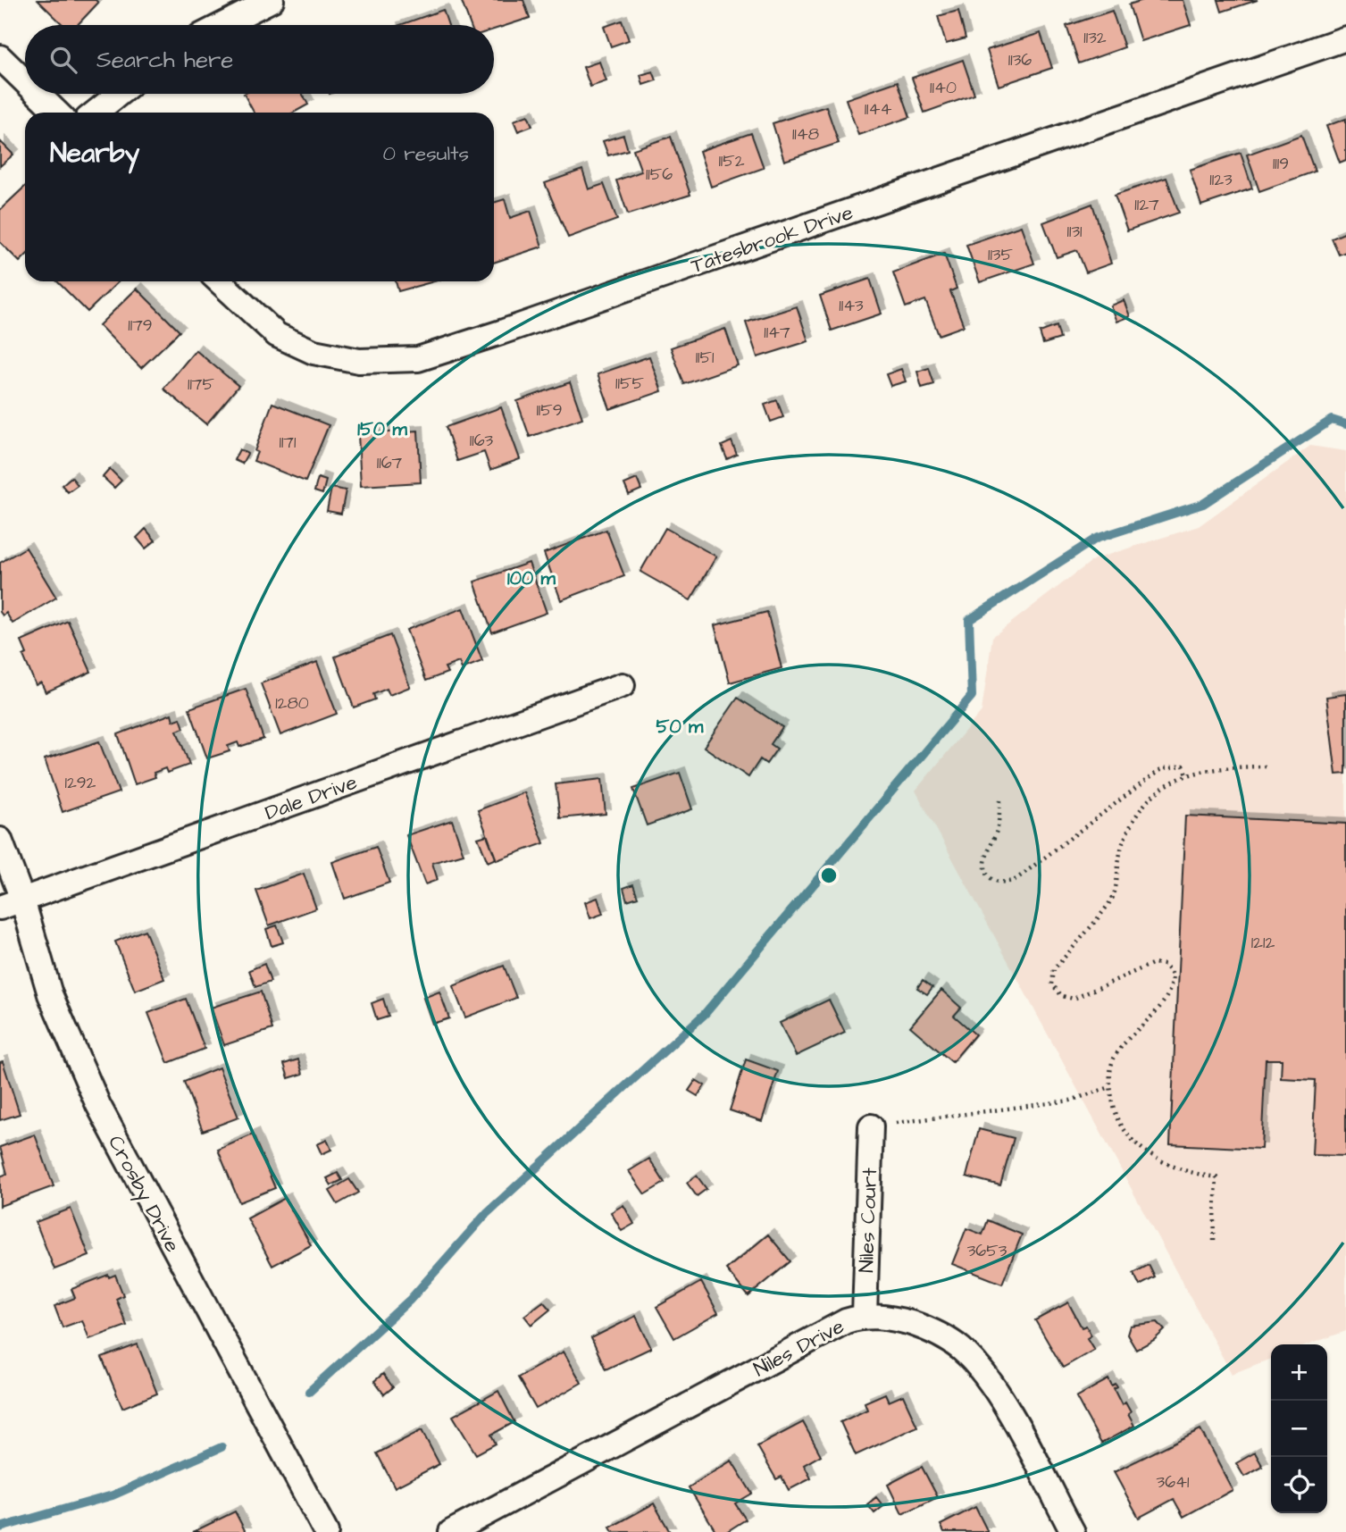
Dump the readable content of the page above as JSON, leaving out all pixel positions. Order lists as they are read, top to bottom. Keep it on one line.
{"streets":{"street":["Tatesbrook Drive","Dale Drive","Crosby Drive","Niles Court","Niles Drive"]},"crossings":[["Dale Drive","Crosby Drive"],["Niles Court","Niles Drive"]],"house_numbers":["1132","1136","1140","1144","1148","1152","1119","1156","1123","1127","1131","1135","1143","1179","1147","1151","1155","1175","1159","1163","1171","1167","1280","1292","1212","3653","3641"],"page":{"search":"Search here","heading":["Nearby","0 results"],"map_buttons":["+","−"]},"rings":["150 m","100 m","50 m"]}
